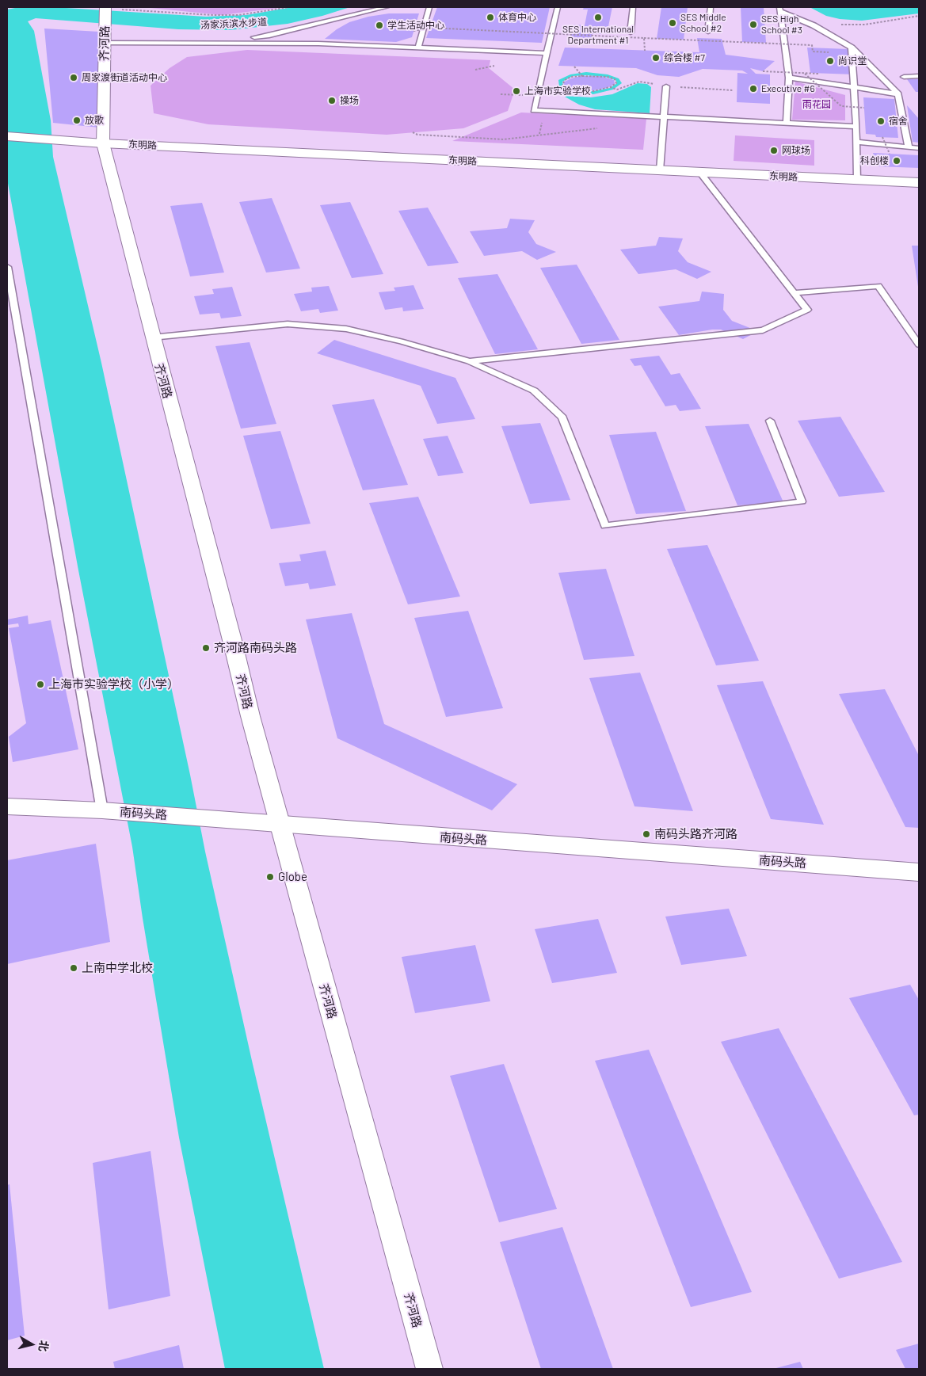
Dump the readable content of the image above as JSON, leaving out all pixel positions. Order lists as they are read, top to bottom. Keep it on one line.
{"streets":{"main road":["东明路","南码头路"],"street":["齐河路"],"path":["汤家浜滨水步道"]},"crossings":[["汤家浜滨水步道","齐河路"],["齐河路","东明路"],["齐河路","南码头路"]],"parks":["雨花园"],"places":["体育中心","SES International Department #1","SES Middle School #2","SES High School #3","学生活动中心","综合楼 #7","尚识堂","周家渡街道活动中心","Executive #6","上海市实验学校","操场","放歌","宿舍","网球场","科创楼","齐河路南码头路","上海市实验学校（小学）","南码头路齐河路","Globe","上南中学北校"],"north":"right"}
